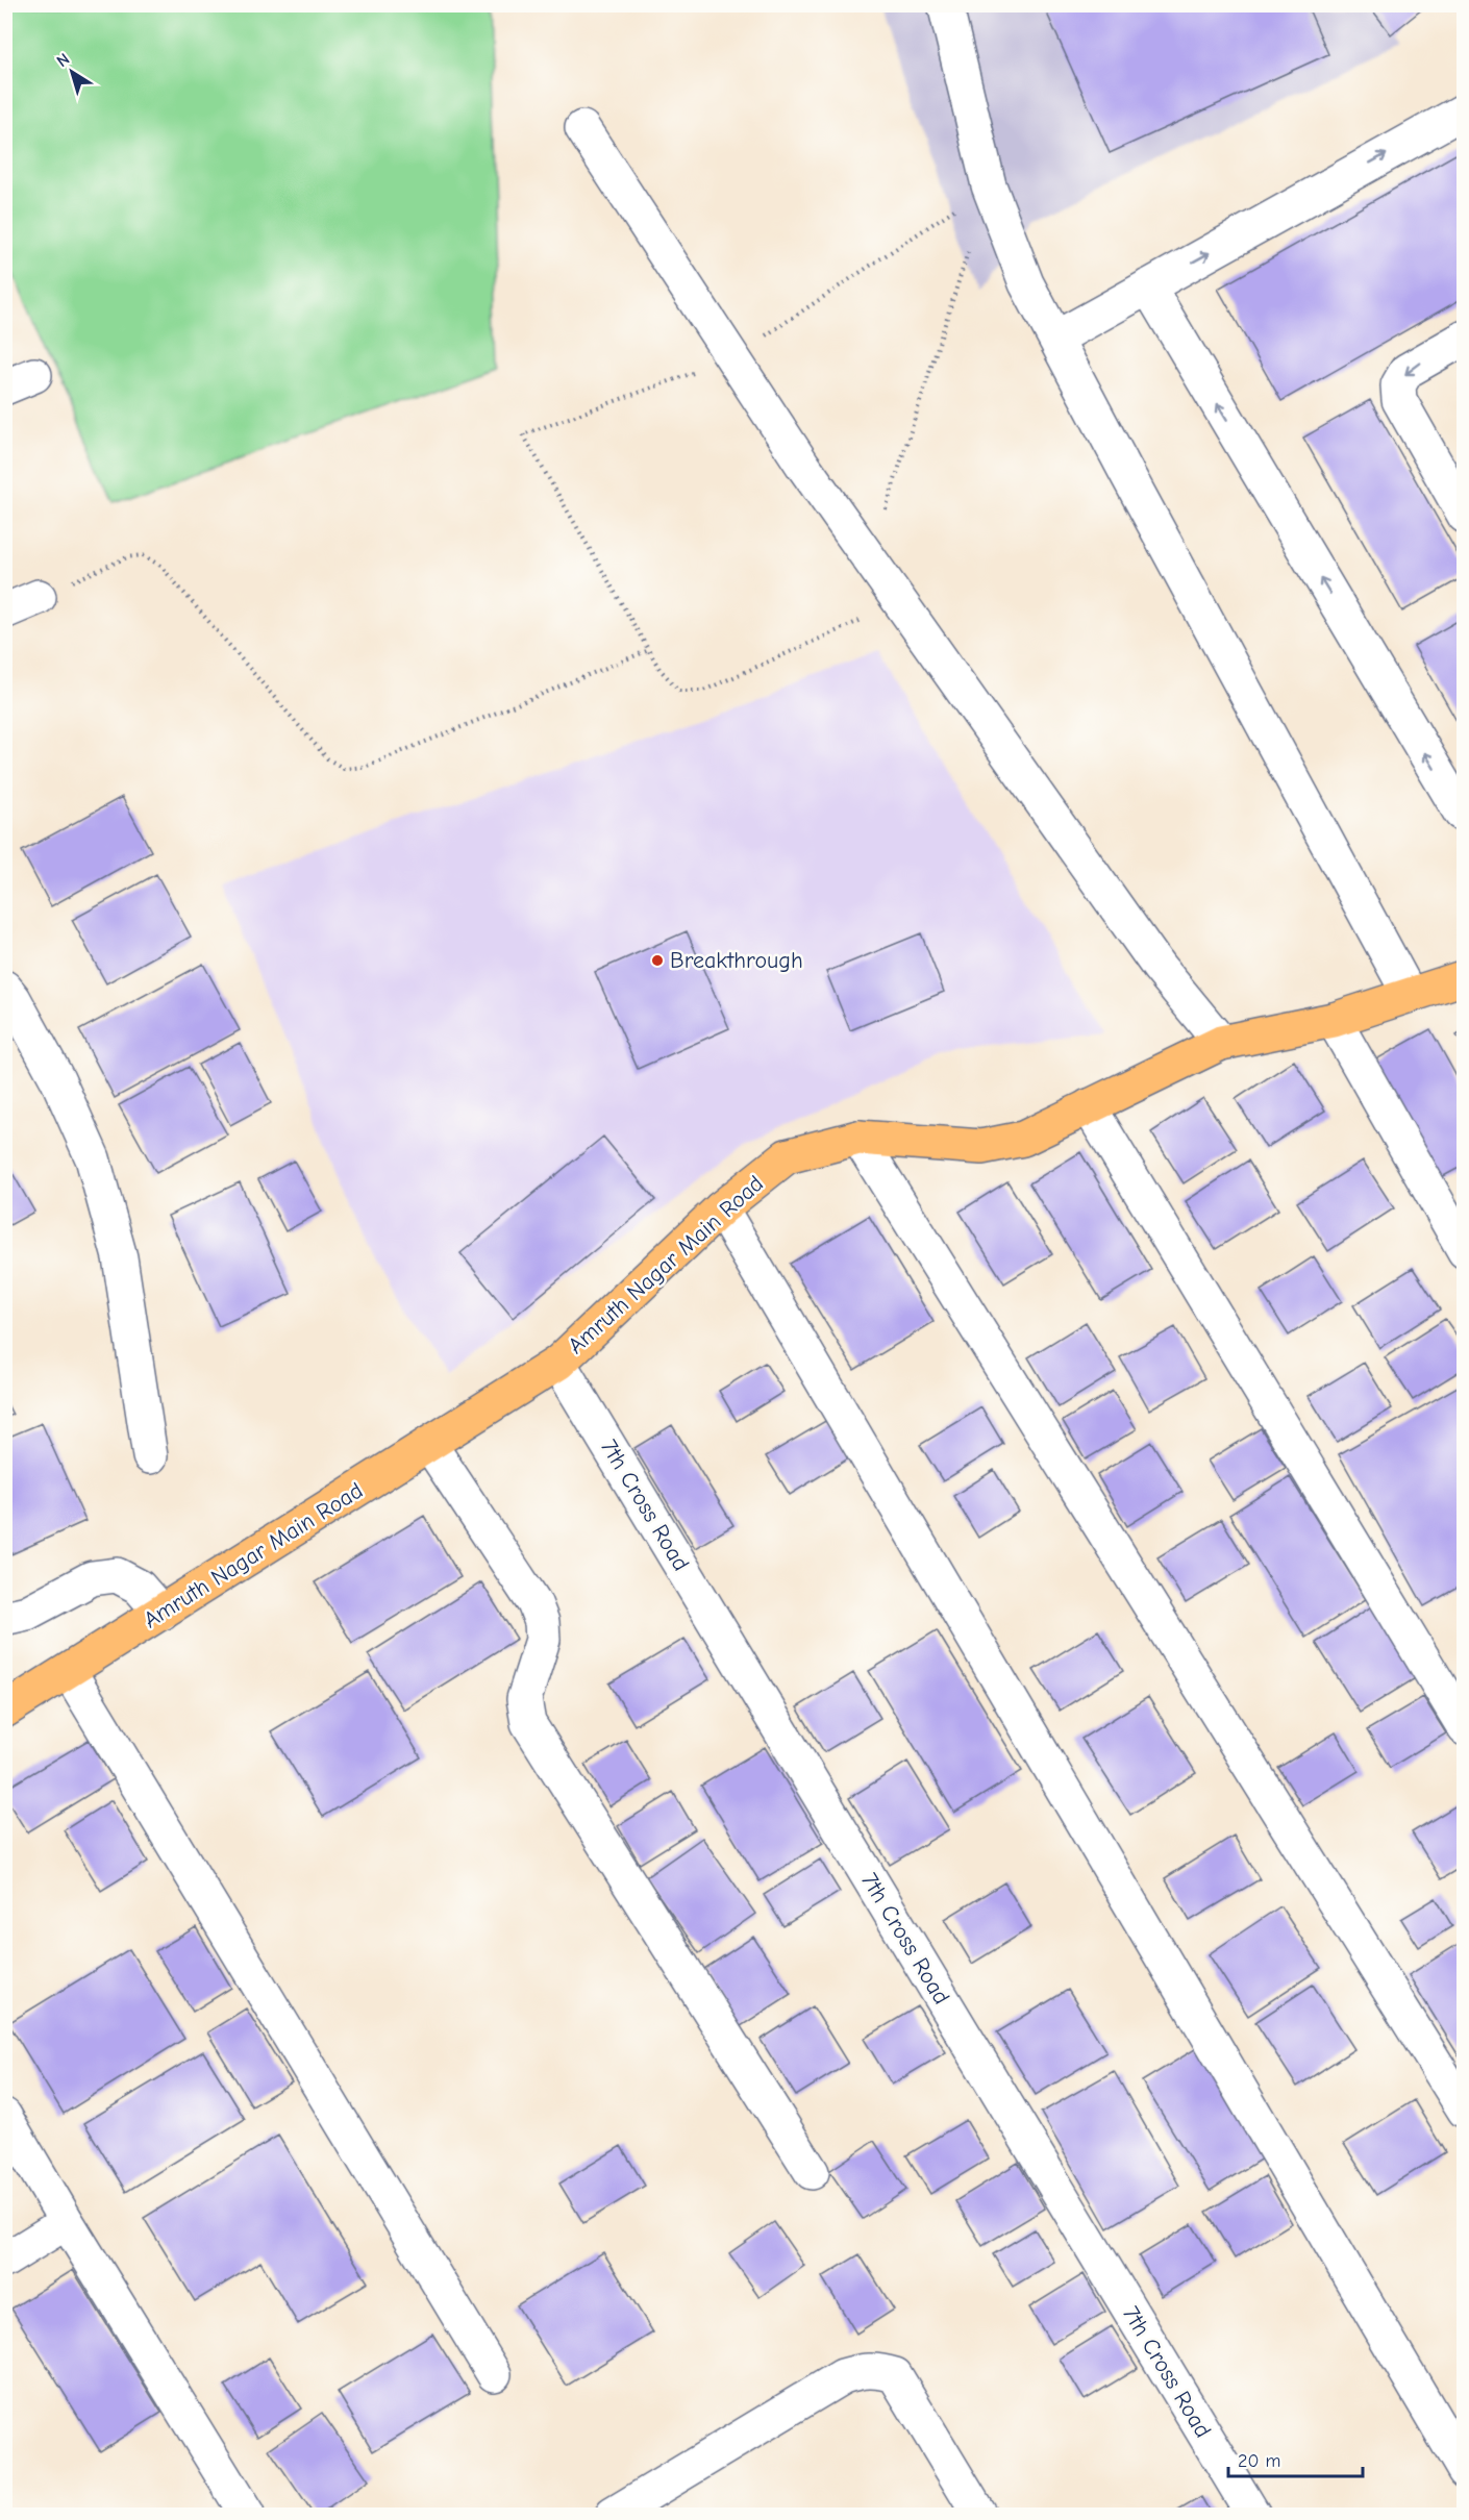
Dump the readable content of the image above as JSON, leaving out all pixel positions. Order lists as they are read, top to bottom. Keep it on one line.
{"streets":{"main road":["Amruth Nagar Main Road"],"street":["7th Cross Road"]},"crossings":[["Amruth Nagar Main Road","7th Cross Road"]],"places":["Breakthrough"],"scale_bar":"20 m","north":"top left"}
